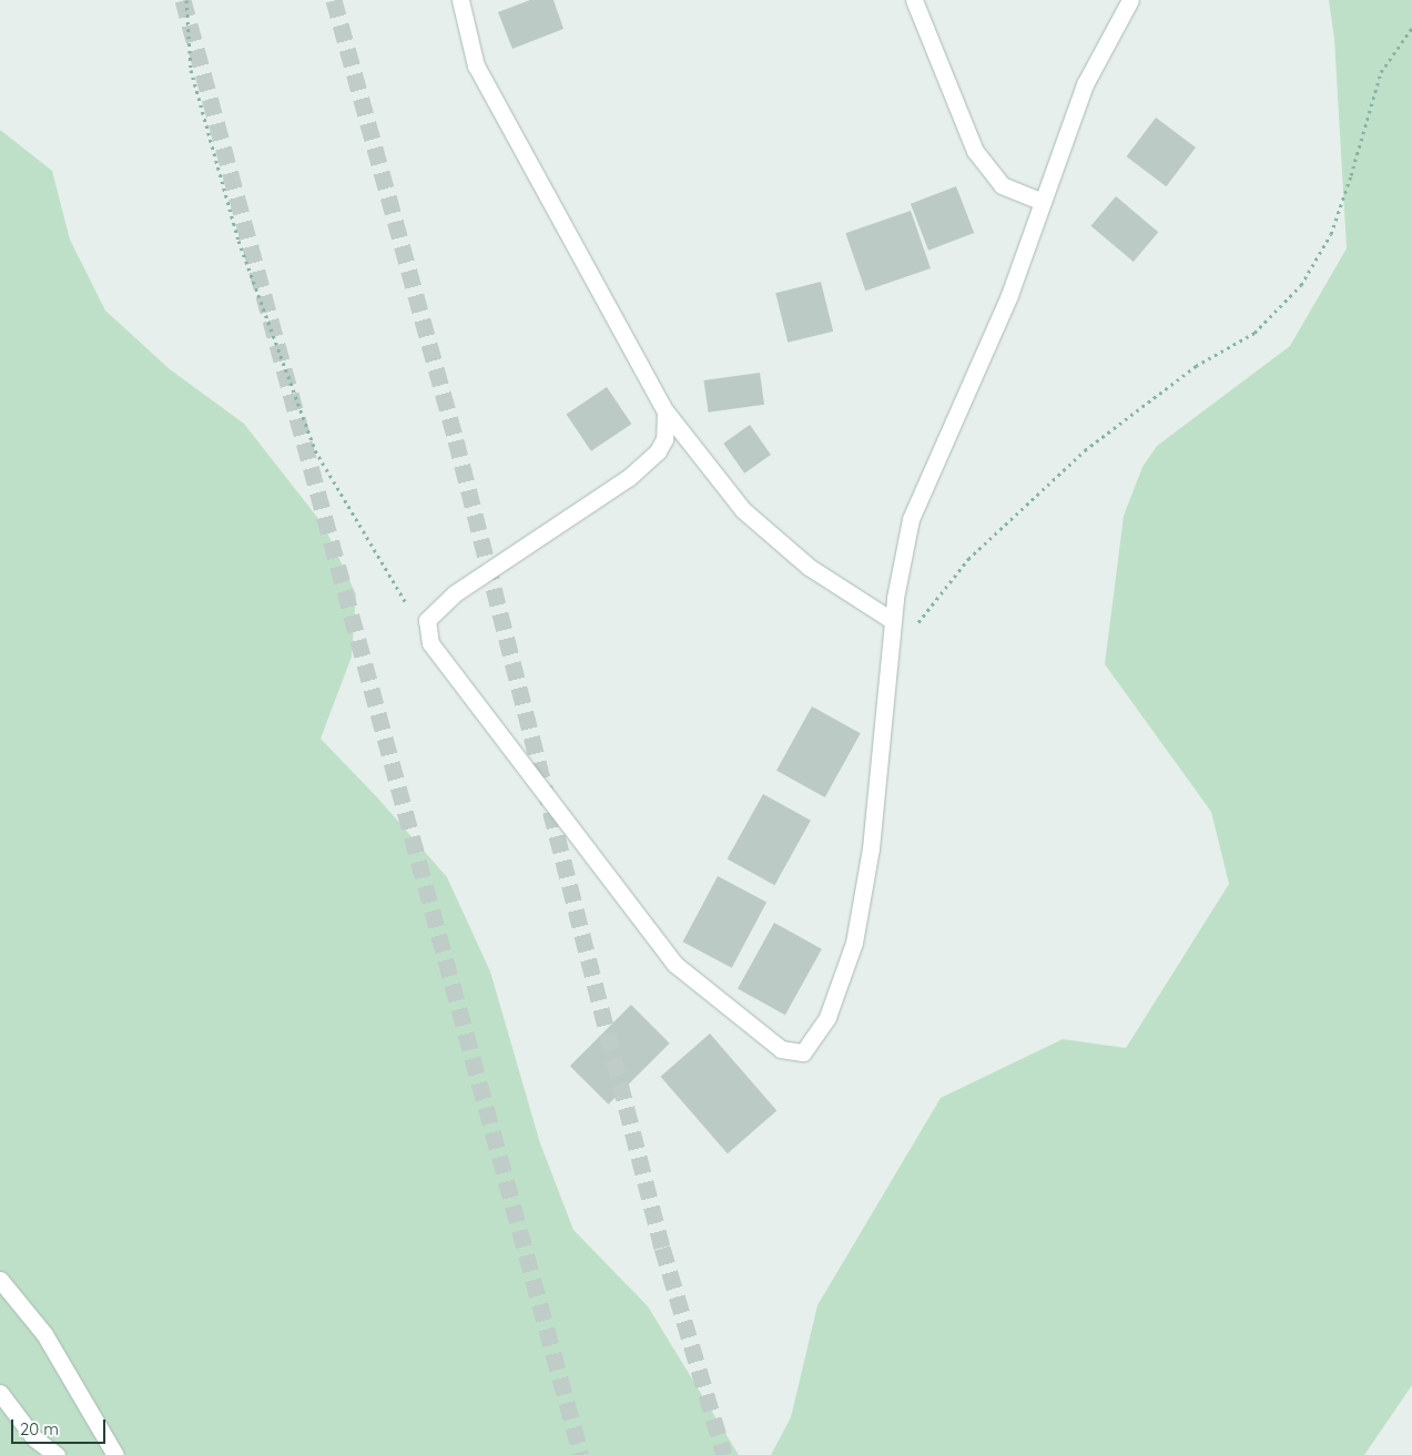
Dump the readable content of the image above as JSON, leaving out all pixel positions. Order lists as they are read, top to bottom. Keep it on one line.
{"scale_bar":"20 m"}
